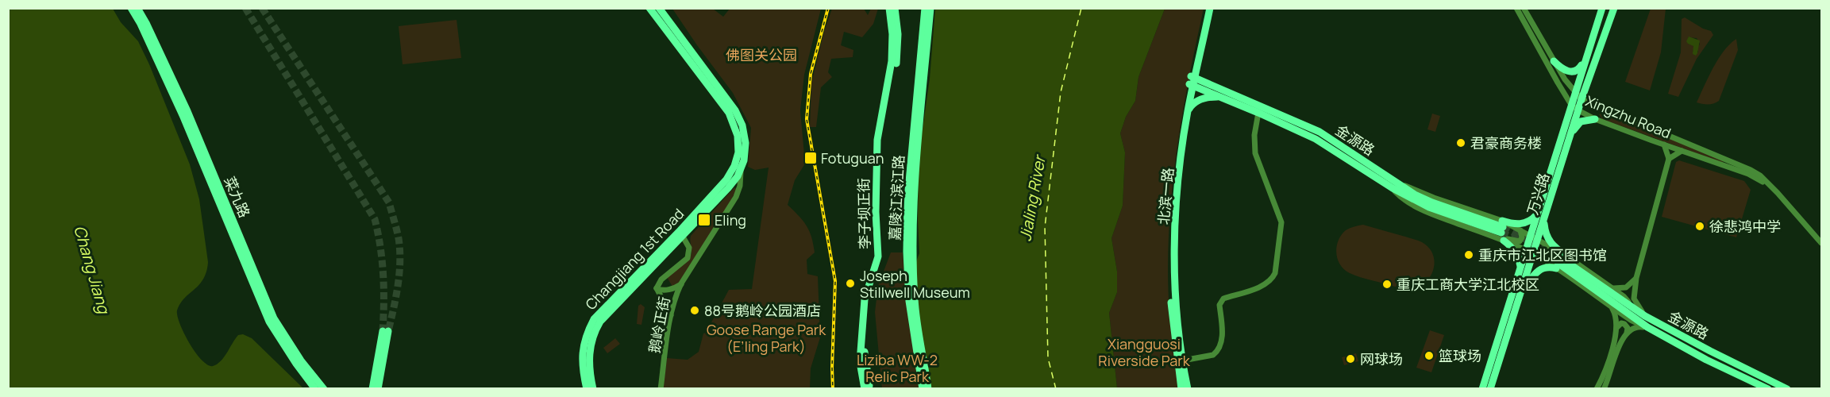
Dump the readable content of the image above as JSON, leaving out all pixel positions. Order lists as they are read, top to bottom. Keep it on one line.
{"streets":{"main road":["金源路","万兴路","北滨一路","菜九路","嘉陵江滨江路","李子坝正街","Changjiang 1st Road"],"street":["Xingzhu Road","鹅岭正街"]},"crossings":[["Xingzhu Road","万兴路"],["金源路","万兴路"],["金源路","北滨一路"]],"water":["Jialing River","Chang Jiang"],"parks":["佛图关公园","Goose Range Park (E’ling Park)","Xiangguosi Riverside Park","Liziba WW-2 Relic Park"],"places":{"other":["君豪商务楼","徐悲鸿中学","重庆市江北区图书馆","Joseph Stillwell Museum","重庆工商大学江北校区","88号鹅岭公园酒店","篮球场","网球场"],"transit":["Fotuguan","Eling"]}}
